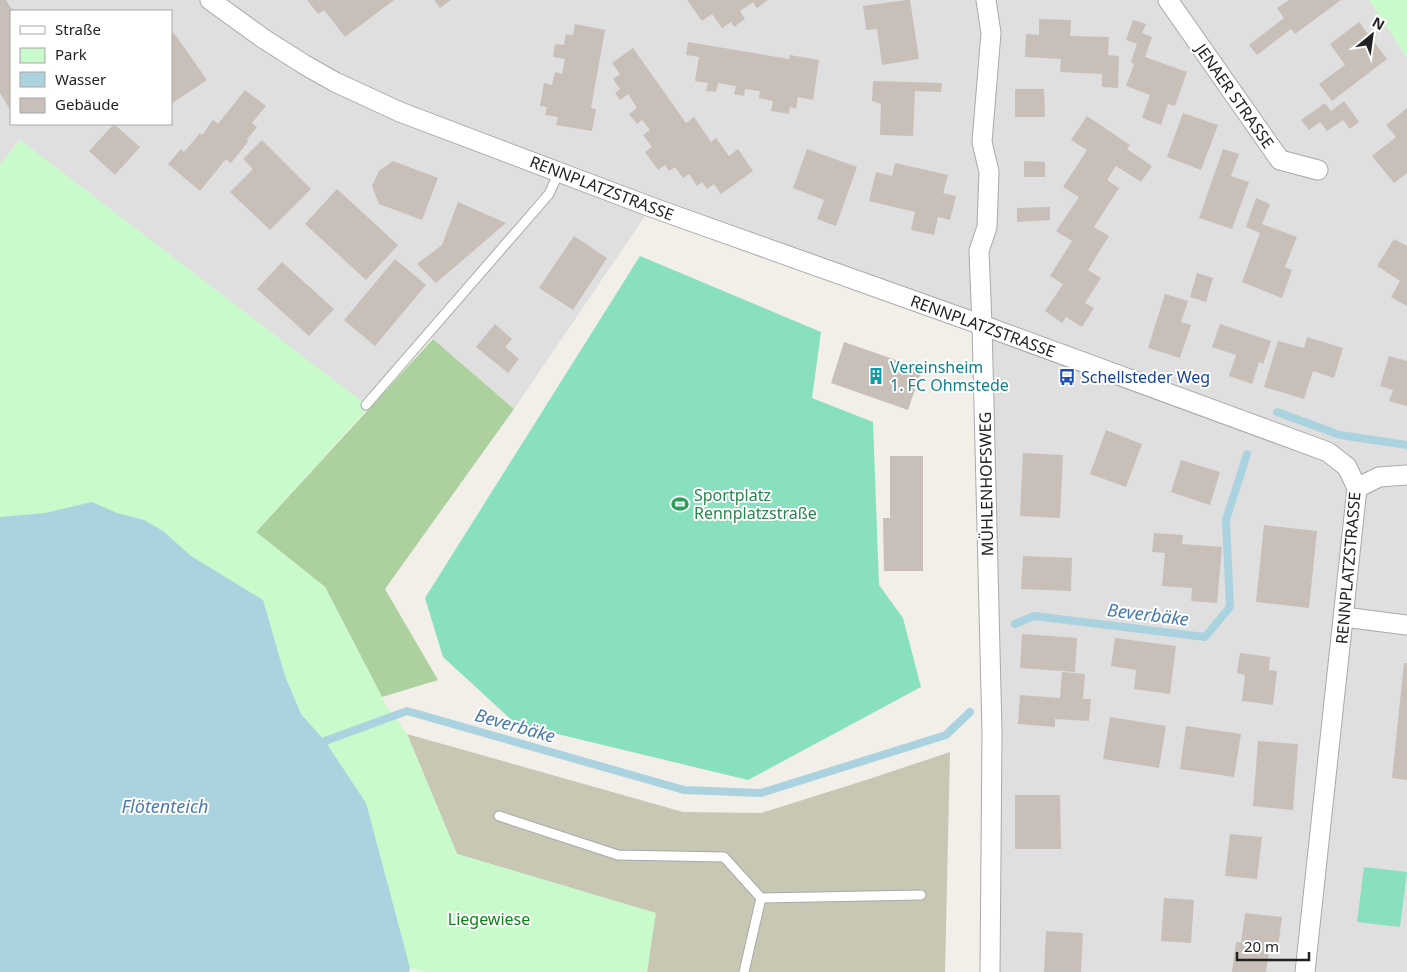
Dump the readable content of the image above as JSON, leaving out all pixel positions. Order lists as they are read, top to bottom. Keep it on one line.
{"streets":{"street":["JENAER STRASSE","RENNPLATZSTRASSE","MÜHLENHOFSWEG"]},"crossings":[["RENNPLATZSTRASSE","MÜHLENHOFSWEG"]],"water":["Beverbäke","Flötenteich"],"parks":["Liegewiese"],"places":{"building":["Vereinsheim 1. FC Ohmstede"],"bus stop":["Schellsteder Weg"],"sports":["Sportplatz Rennplatzstraße"]},"legend":["Straße","Park","Wasser","Gebäude"],"scale_bar":"20 m","north":"top right"}
